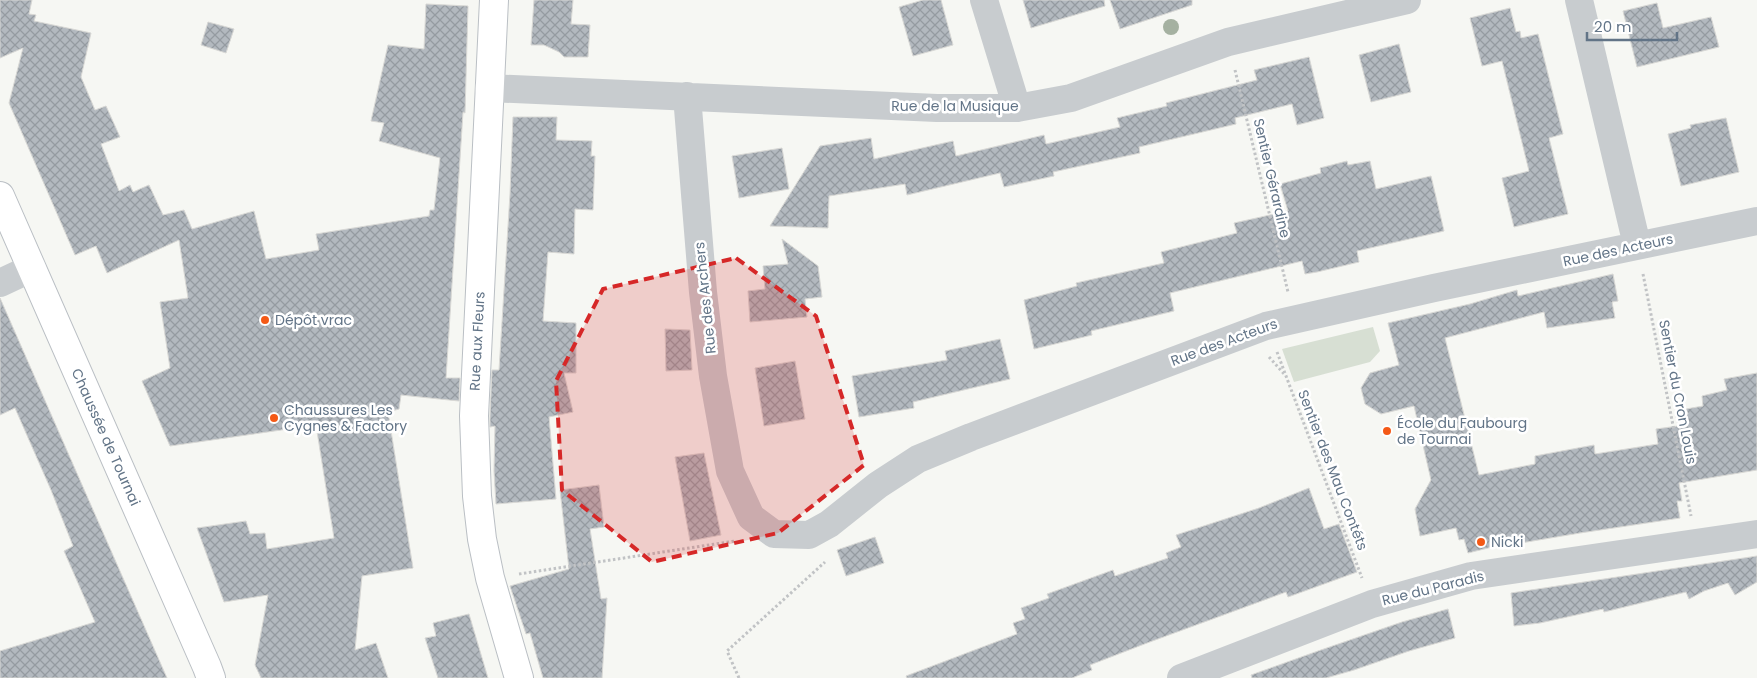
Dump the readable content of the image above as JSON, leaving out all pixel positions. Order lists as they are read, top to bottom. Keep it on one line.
{"streets":{"main road":["Rue aux Fleurs","Chaussée de Tournai"],"street":["Rue de la Musique","Rue des Acteurs","Rue des Archers","Rue du Paradis"],"path":["Sentier Gérardine","Sentier du Cron Louis","Sentier des Mau Contéts"]},"crossings":[["Rue de la Musique","Sentier Gérardine"],["Rue de la Musique","Rue des Archers"],["Rue de la Musique","Rue aux Fleurs"],["Sentier Gérardine","Rue des Acteurs"],["Rue des Acteurs","Rue des Archers"],["Rue des Acteurs","Sentier du Cron Louis"],["Sentier du Cron Louis","Rue du Paradis"],["Sentier des Mau Contéts","Rue du Paradis"]],"places":["Dépôt vrac","Chaussures Les Cygnes & Factory","École du Faubourg de Tournai","Nicki"],"scale_bar":"20 m"}
